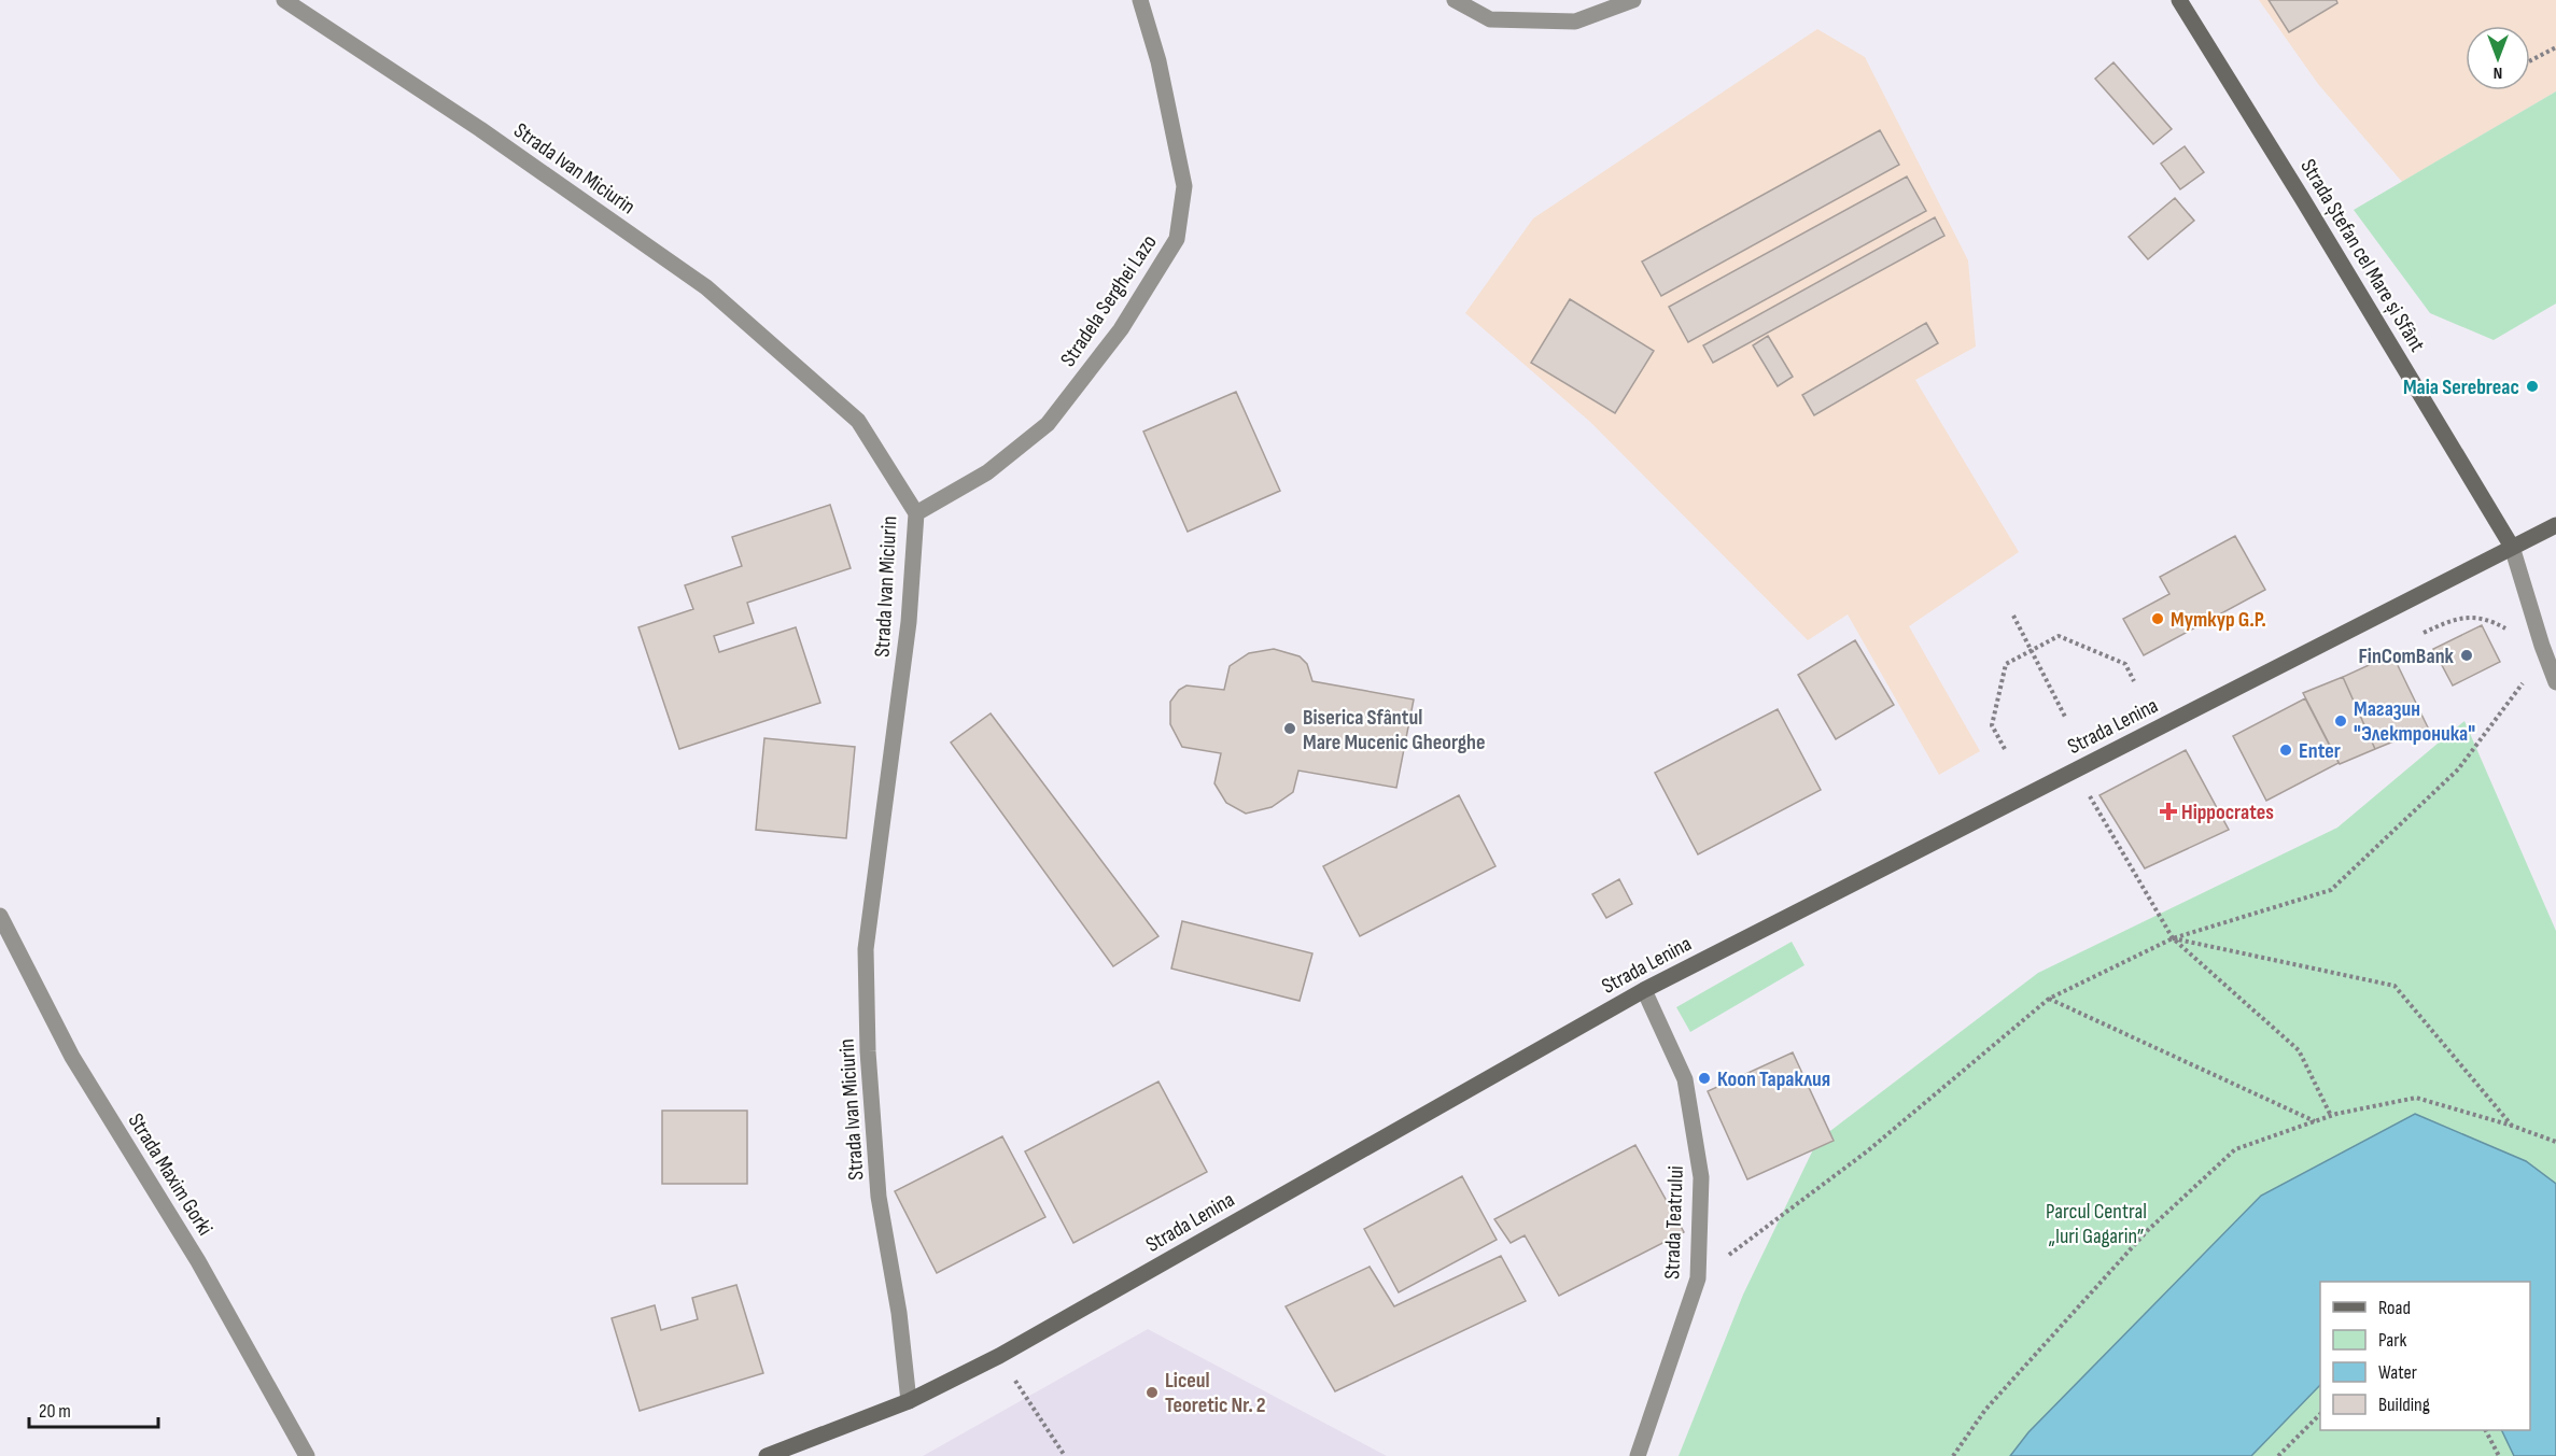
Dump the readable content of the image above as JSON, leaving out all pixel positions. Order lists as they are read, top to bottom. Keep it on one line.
{"streets":{"street":["Strada Ivan Miciurin","Strada Ștefan cel Mare și Sfânt","Stradela Serghei Lazo","Strada Lenina","Strada Maxim Gorki","Strada Teatrului"]},"crossings":[["Strada Ivan Miciurin","Stradela Serghei Lazo"],["Strada Ivan Miciurin","Strada Lenina"],["Strada Ștefan cel Mare și Sfânt","Strada Lenina"],["Strada Lenina","Strada Teatrului"]],"parks":["Parcul Central „Iuri Gagarin”"],"places":{"other":["Maia Serebreac","Муткур G.P.","FinComBank","Магазин \"Электроника\"","Biserica Sfântul Mare Mucenic Gheorghe","Enter","Кооп Тараклия","Liceul Teoretic Nr. 2"],"health":["Hippocrates"]},"legend":["Road","Park","Water","Building"],"scale_bar":"20 m","north":"bottom"}
